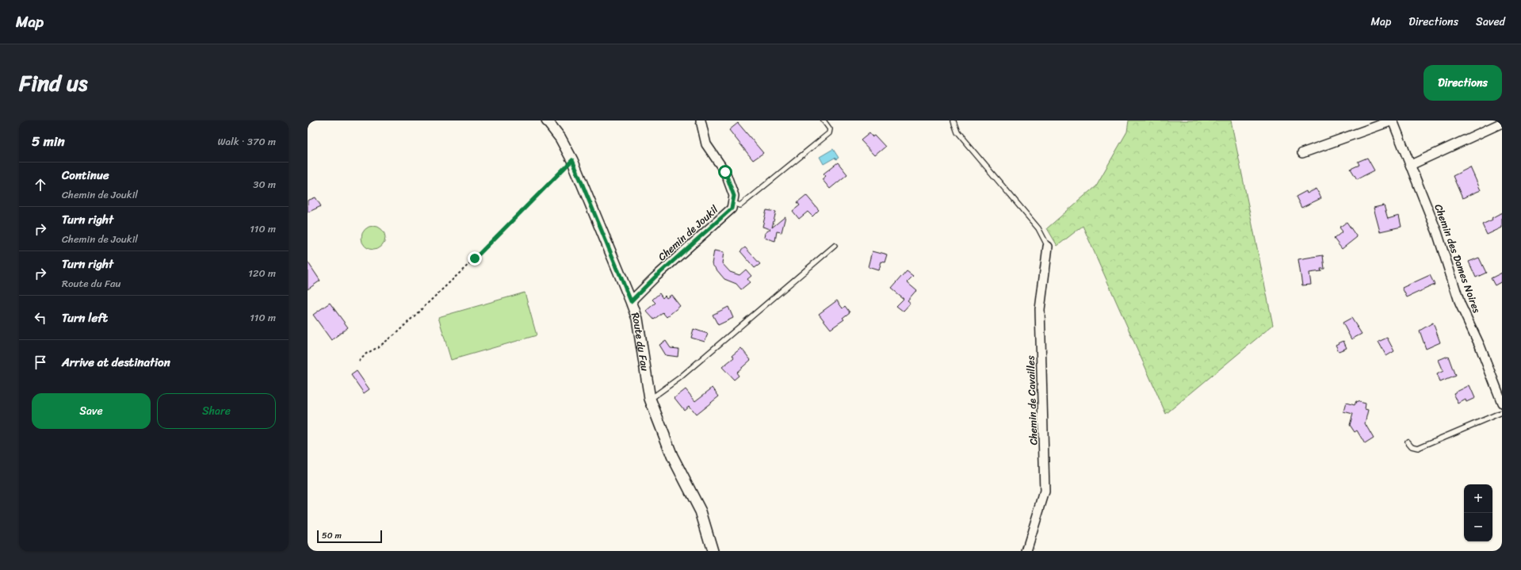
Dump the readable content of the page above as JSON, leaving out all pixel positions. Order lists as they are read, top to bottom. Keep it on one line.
{"streets":{"street":["Chemin de Joukil","Chemin des Dames Noires","Route du Fau","Chemin de Cavailles"]},"crossings":[["Chemin de Joukil","Route du Fau"]],"scale_bar":"50 m","page":{"header":"Map","nav":["Map","Directions","Saved"],"title":"Find us","buttons":["Directions",["Save","Share"]],"heading":["5 min","Walk · 370 m"],"list":[["Continue","Chemin de Joukil","30 m"],["Turn right","Chemin de Joukil","110 m"],["Turn right","Route du Fau","120 m"],["Turn left","110 m"],"Arrive at destination"],"map_buttons":["+","−"],"scale":"50 m"}}
